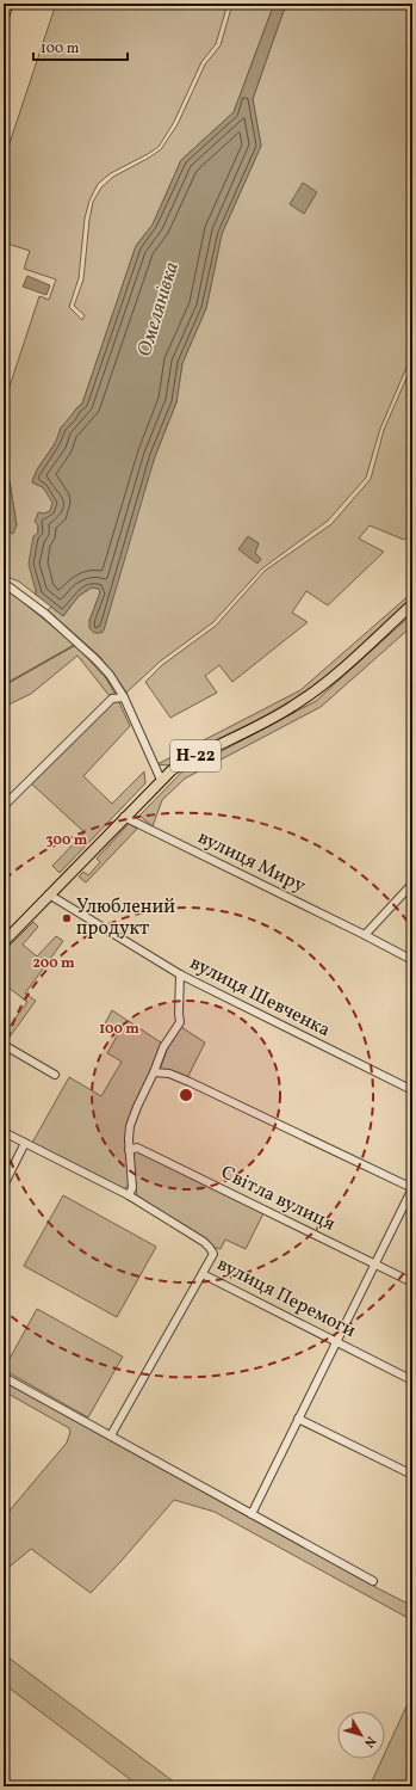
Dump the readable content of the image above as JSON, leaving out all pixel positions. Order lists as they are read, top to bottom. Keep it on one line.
{"streets":{"main road":["Н-22"],"street":["вулиця Миру","вулиця Шевченка","Світла вулиця","вулиця Перемоги"]},"crossings":[["Н-22","вулиця Миру"],["Н-22","вулиця Шевченка"]],"water":["Омелянівка"],"places":["Улюблений продукт"],"scale_bar":"100 m","north":"bottom right","rings":["300 m","200 m","100 m"]}
